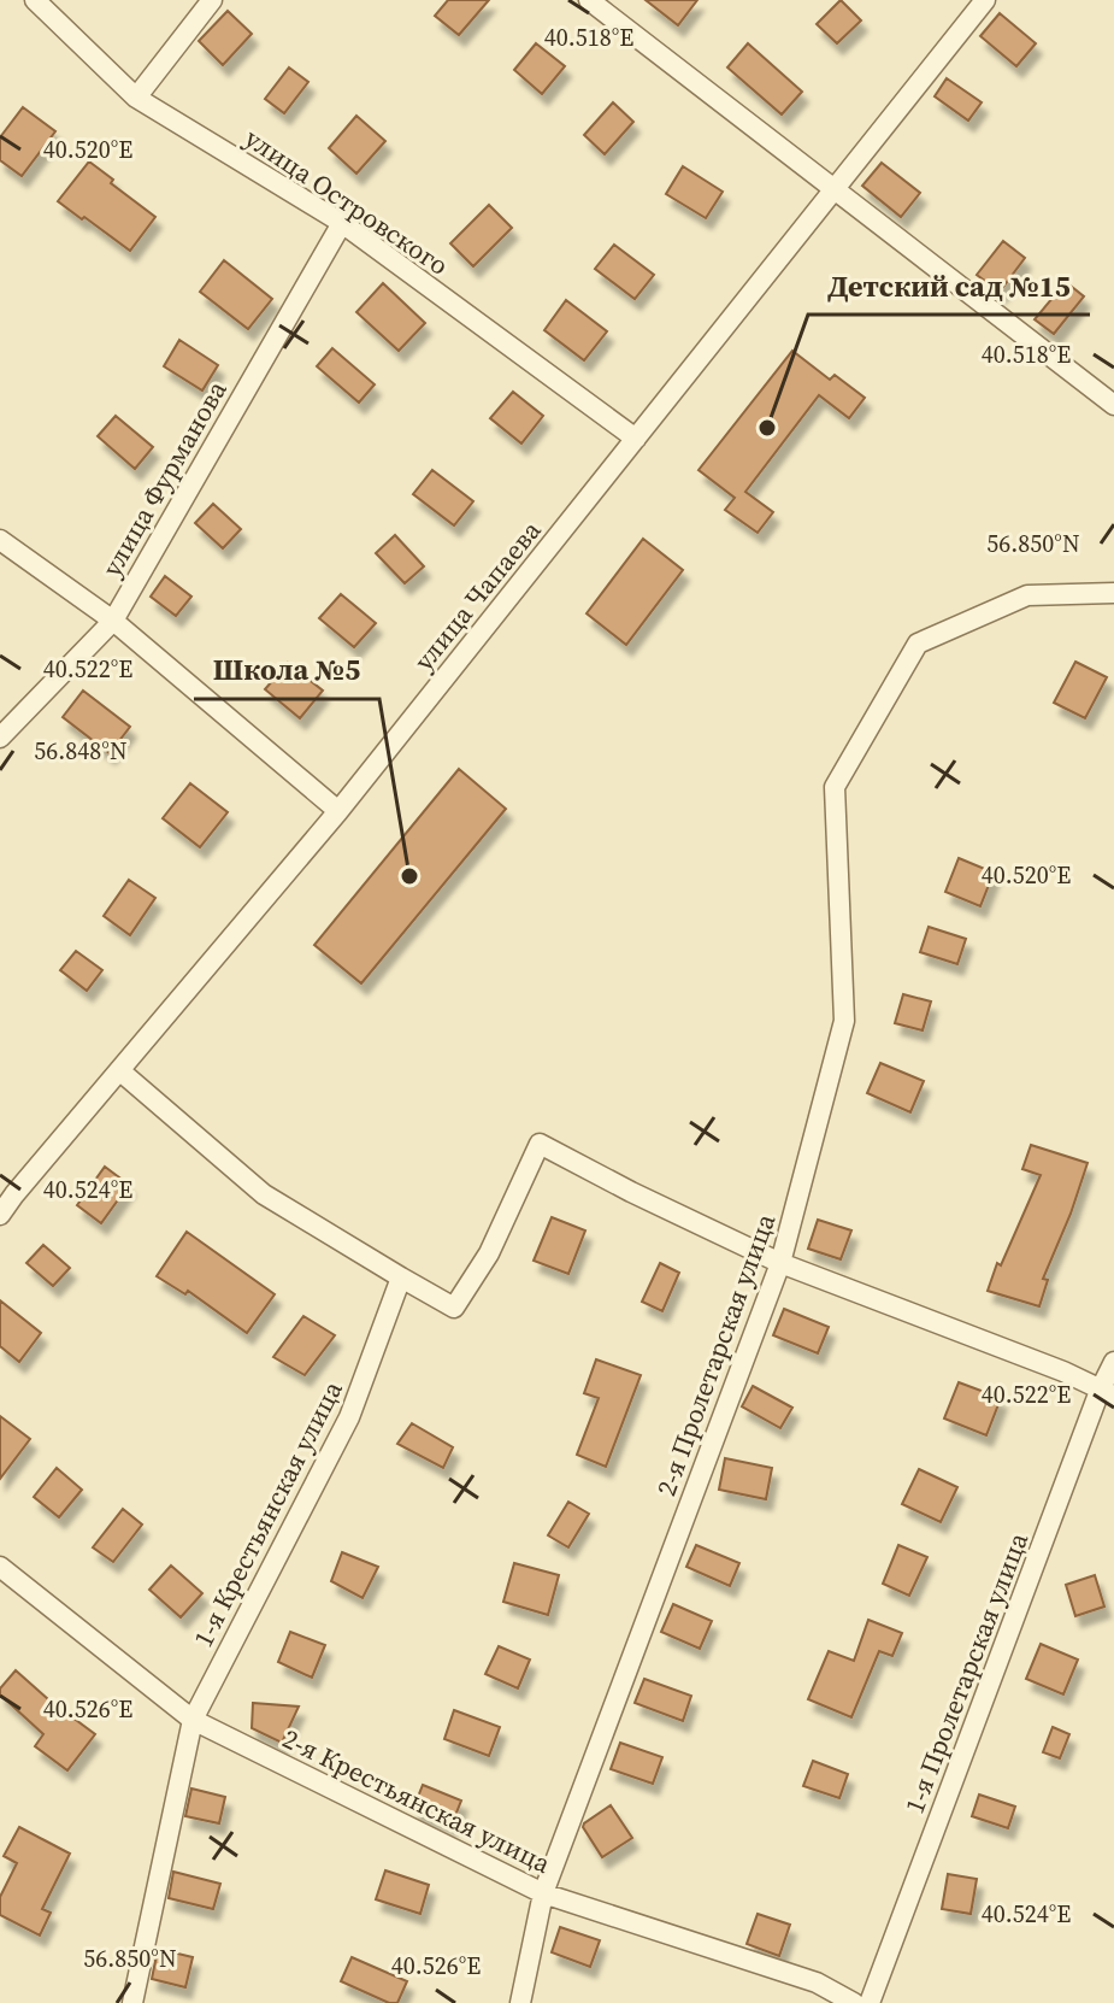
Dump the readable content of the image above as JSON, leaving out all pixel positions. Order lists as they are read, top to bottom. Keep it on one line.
{"streets":{"street":["улица Островского","улица Фурманова","улица Чапаева","2-я Пролетарская улица","1-я Крестьянская улица","1-я Пролетарская улица","2-я Крестьянская улица"]},"crossings":[["улица Островского","улица Фурманова"],["улица Островского","улица Чапаева"],["2-я Пролетарская улица","2-я Крестьянская улица"],["1-я Крестьянская улица","2-я Крестьянская улица"]],"places":["Детский сад №15","Школа №5"],"coordinates":["40.518°E","40.520°E","56.850°N","40.522°E","56.848°N","40.524°E","40.526°E"]}
